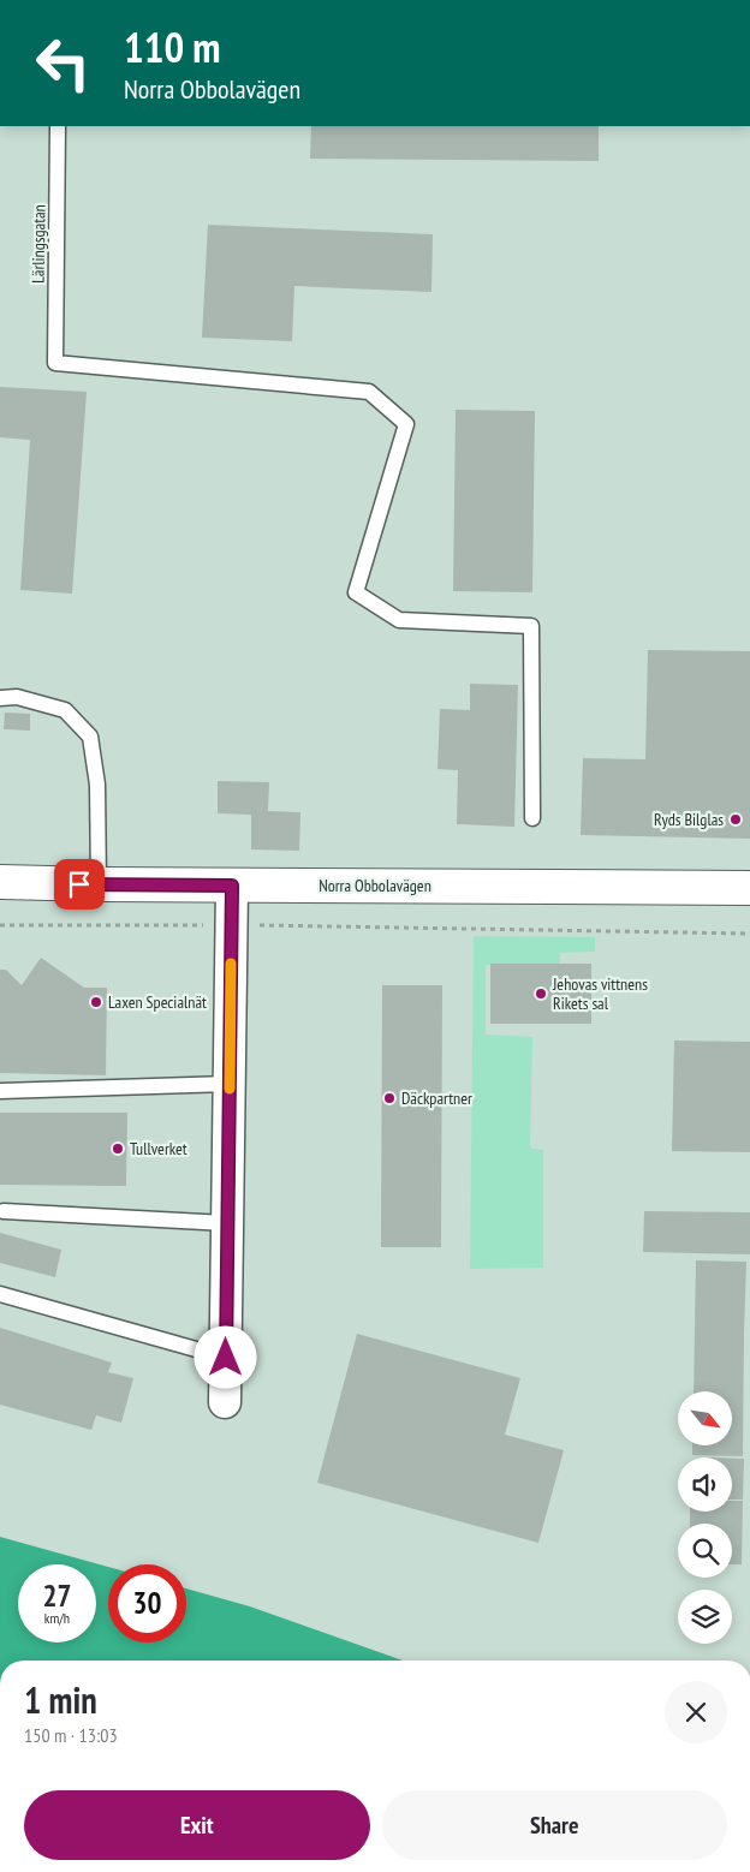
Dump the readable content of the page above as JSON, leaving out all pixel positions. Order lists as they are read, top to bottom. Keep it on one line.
{"streets":{"street":["Norra Obbolavägen"],"lane":["Lärlingsgatan"]},"places":["Ryds Bilglas","Jehovas vittnens Rikets sal","Laxen Specialnät","Däckpartner","Tullverket"],"north":"bottom right","page":{"turn":["110 m","Norra Obbolavägen"],"speed":"27 km/h","limit":"30","heading":["1 min","150 m · 13:03"],"buttons":["Exit","Share"]}}
